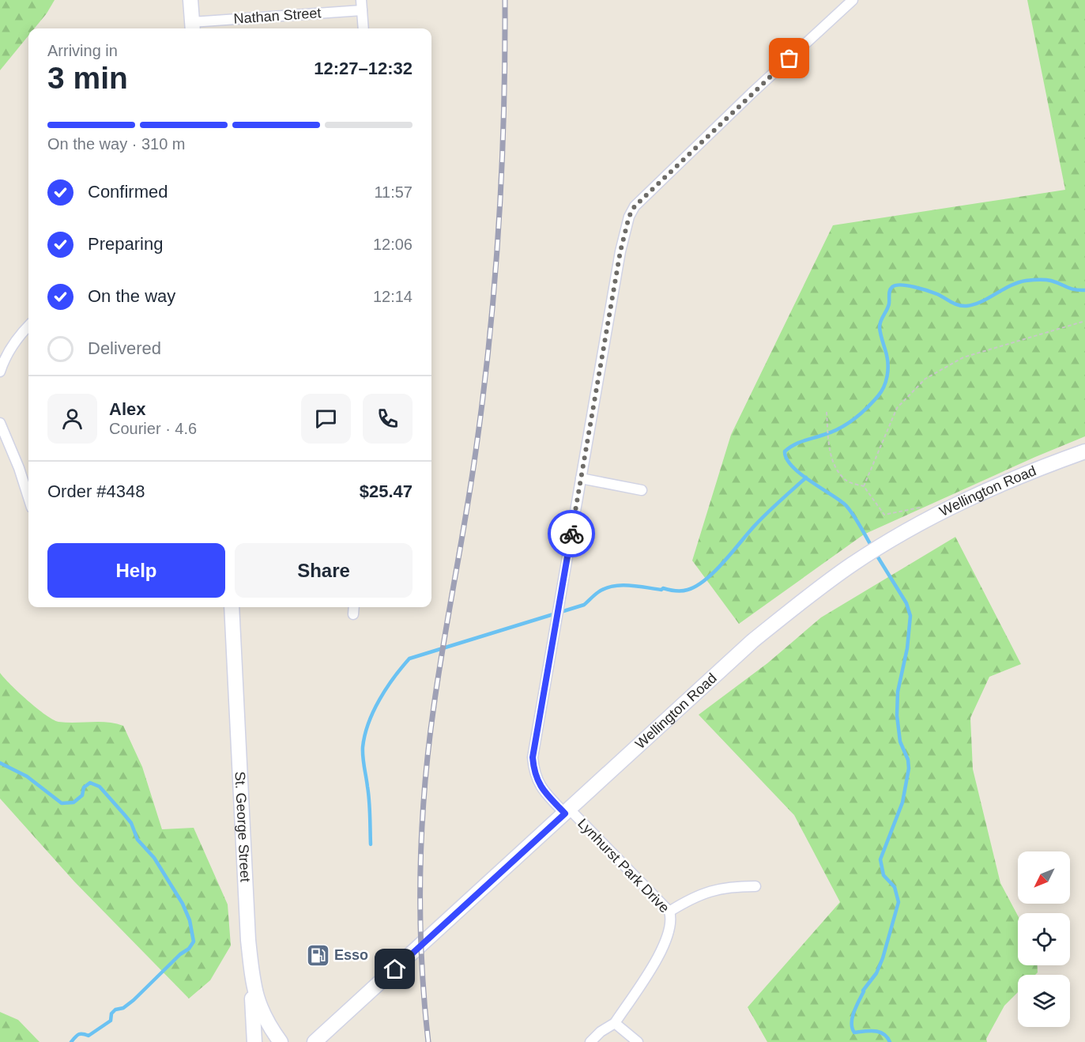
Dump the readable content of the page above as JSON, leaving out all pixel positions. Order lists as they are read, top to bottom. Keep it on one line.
{"streets":{"main road":["Wellington Road","St. George Street"],"street":["Nathan Street","Lynhurst Park Drive"]},"crossings":[["Wellington Road","Lynhurst Park Drive"]],"places":{"fuel station":["Esso"]},"north":"bottom left","page":{"heading":["3 min","Arriving in","12:27–12:32"],"panel":["Alex","Courier · 4.6","Order #4348","$25.47"],"bar":"On the way · 310 m","list":[["Confirmed","11:57"],["Preparing","12:06"],["On the way","12:14"],"Delivered"],"buttons":["Help","Share"]}}
